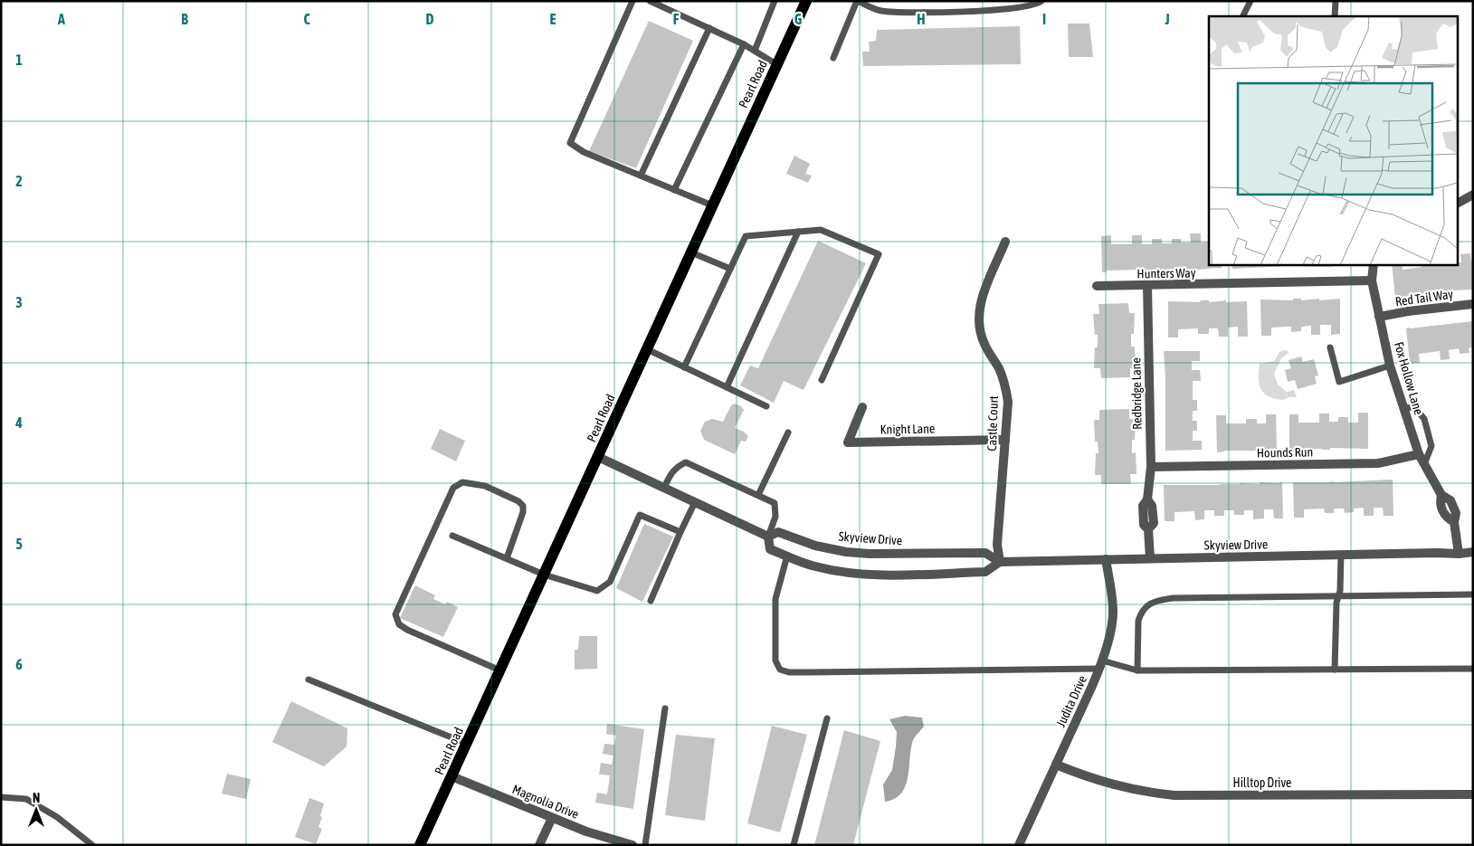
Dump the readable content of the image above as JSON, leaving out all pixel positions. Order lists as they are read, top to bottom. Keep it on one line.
{"streets":{"main road":["Pearl Road"],"street":["Hunters Way","Red Tail Way","Fox Hollow Lane","Redbridge Lane","Castle Court","Knight Lane","Hounds Run","Skyview Drive","Judita Drive","Hilltop Drive","Magnolia Drive"]},"crossings":[["Pearl Road","Skyview Drive"],["Pearl Road","Magnolia Drive"],["Hunters Way","Fox Hollow Lane"],["Hunters Way","Redbridge Lane"],["Red Tail Way","Fox Hollow Lane"],["Fox Hollow Lane","Hounds Run"],["Fox Hollow Lane","Skyview Drive"],["Redbridge Lane","Hounds Run"],["Redbridge Lane","Skyview Drive"],["Castle Court","Knight Lane"],["Castle Court","Skyview Drive"],["Skyview Drive","Judita Drive"],["Judita Drive","Hilltop Drive"]],"north":"top","grid":{"columns":["A","B","C","D","E","F","G","H","I","J"],"rows":["1","2","3","4","5","6"]}}
